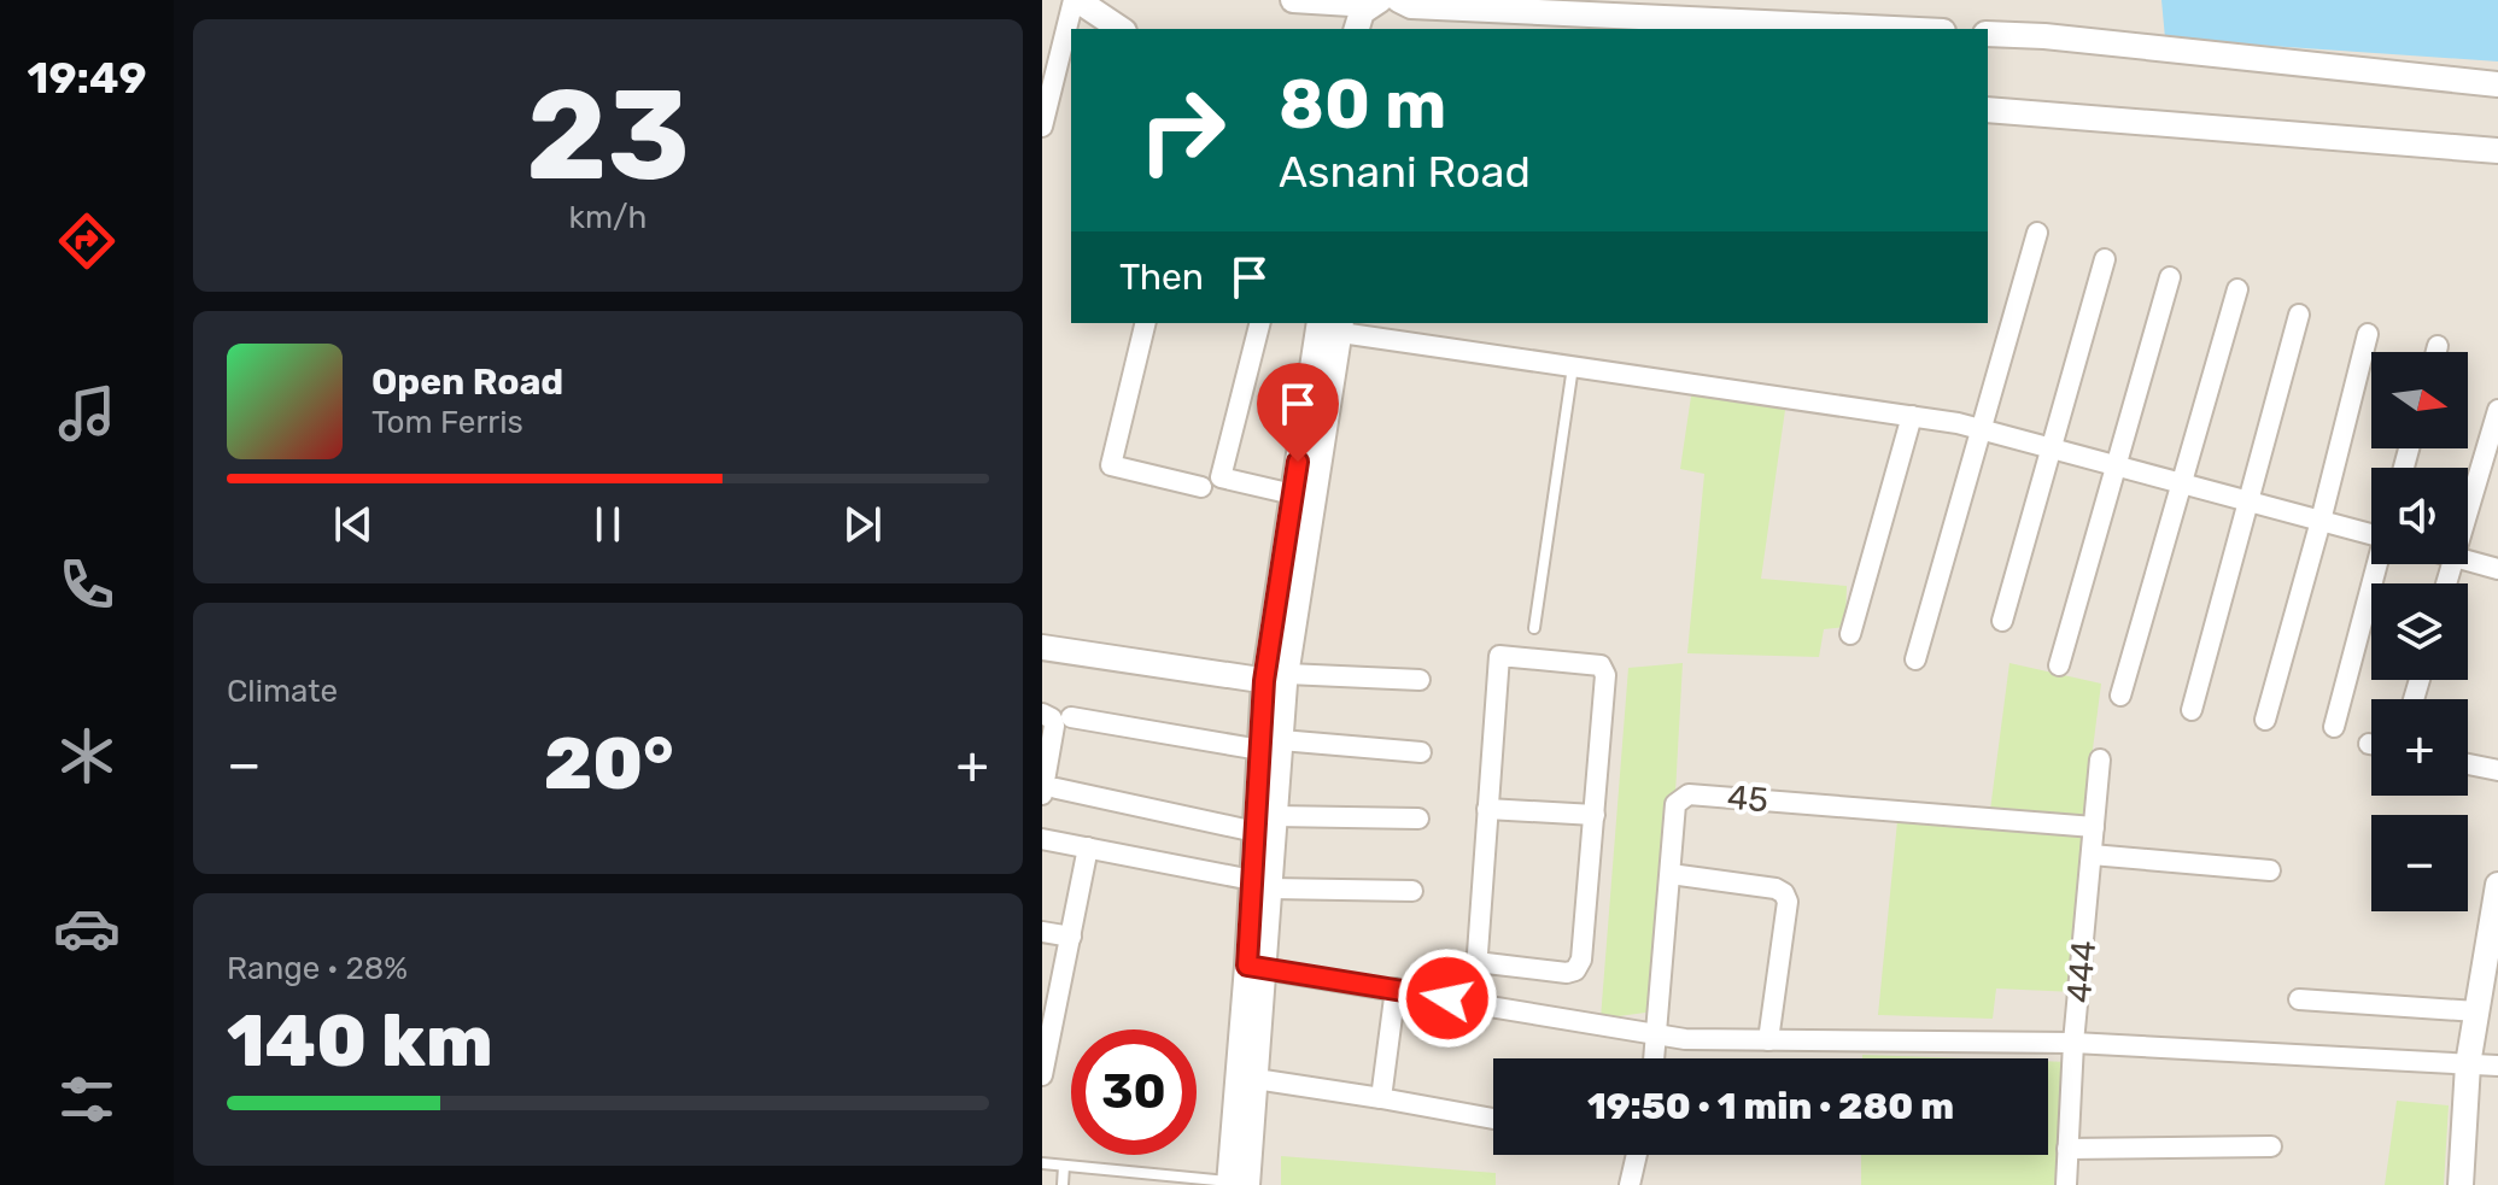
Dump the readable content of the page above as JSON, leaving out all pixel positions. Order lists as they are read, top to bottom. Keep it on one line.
{"streets":{"street":["45","444"]},"crossings":[["45","444"]],"north":"right","page":{"tabs":"19:49","tile":[["23","km/h"],"Climate",["Range · 28%","140 km"]],"turn":["80 m","Asnani Road"],"then":"Then","song":["Open Road","Tom Ferris"],"map_buttons":["+","−"],"heat":["−","20°","+"],"limit":"30","trip":"19:50 · 1 min · 280 m"}}
